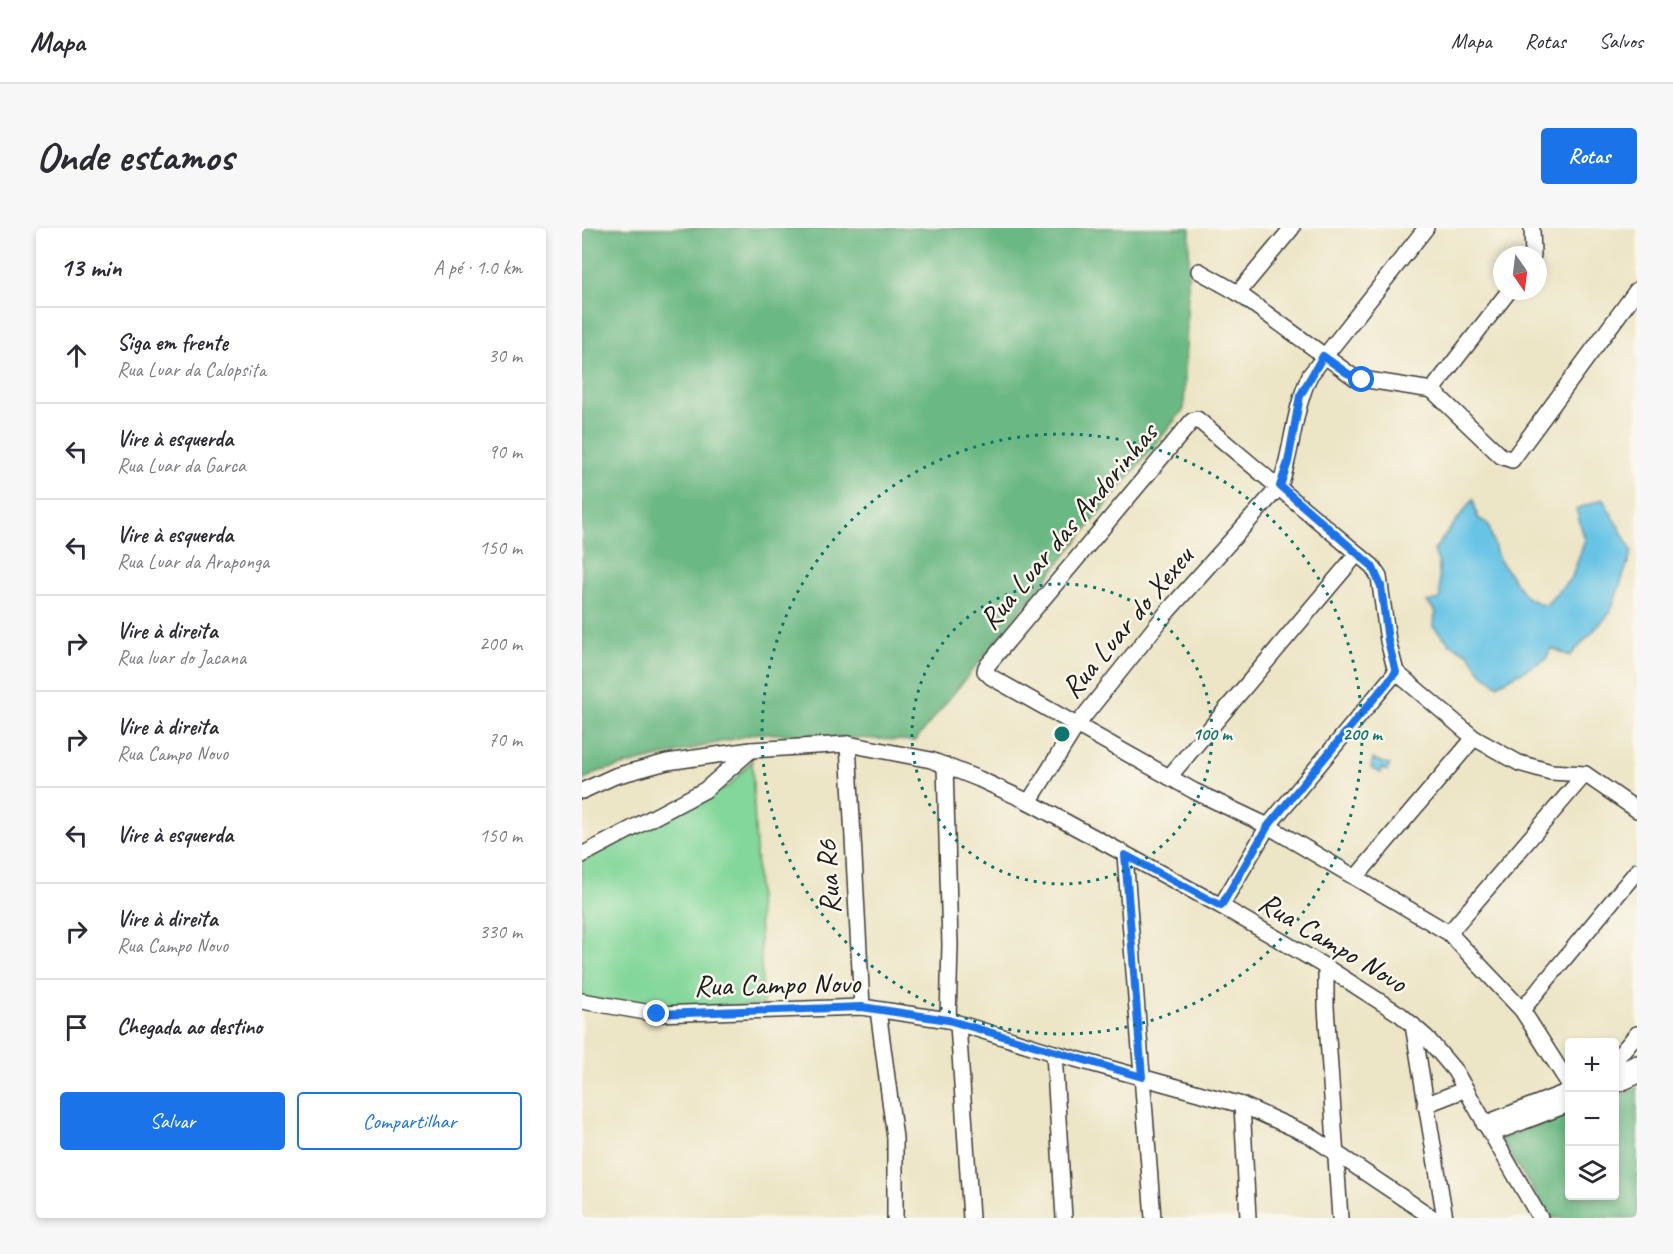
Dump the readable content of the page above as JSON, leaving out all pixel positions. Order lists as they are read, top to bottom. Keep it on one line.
{"streets":{"street":["Rua Luar das Andorinhas","Rua Luar do Xexeu","Rua R6","Rua Campo Novo"]},"crossings":[["Rua Luar das Andorinhas","Rua Luar do Xexeu"],["Rua Luar do Xexeu","Rua Campo Novo"],["Rua R6","Rua Campo Novo"]],"north":"bottom","page":{"header":"Mapa","nav":["Mapa","Rotas","Salvos"],"buttons":["Rotas",["Salvar","Compartilhar"]],"title":"Onde estamos","heading":["13 min","A pé · 1.0 km"],"list":[["Siga em frente","Rua Luar da Calopsita","30 m"],["Vire à esquerda","Rua Luar da Garca","90 m"],["Vire à esquerda","Rua Luar da Araponga","150 m"],["Vire à direita","Rua luar do Jacana","200 m"],["Vire à direita","Rua Campo Novo","70 m"],["Vire à esquerda","150 m"],["Vire à direita","Rua Campo Novo","330 m"],"Chegada ao destino"],"map_buttons":["+","−"]},"rings":["100 m","200 m"]}
